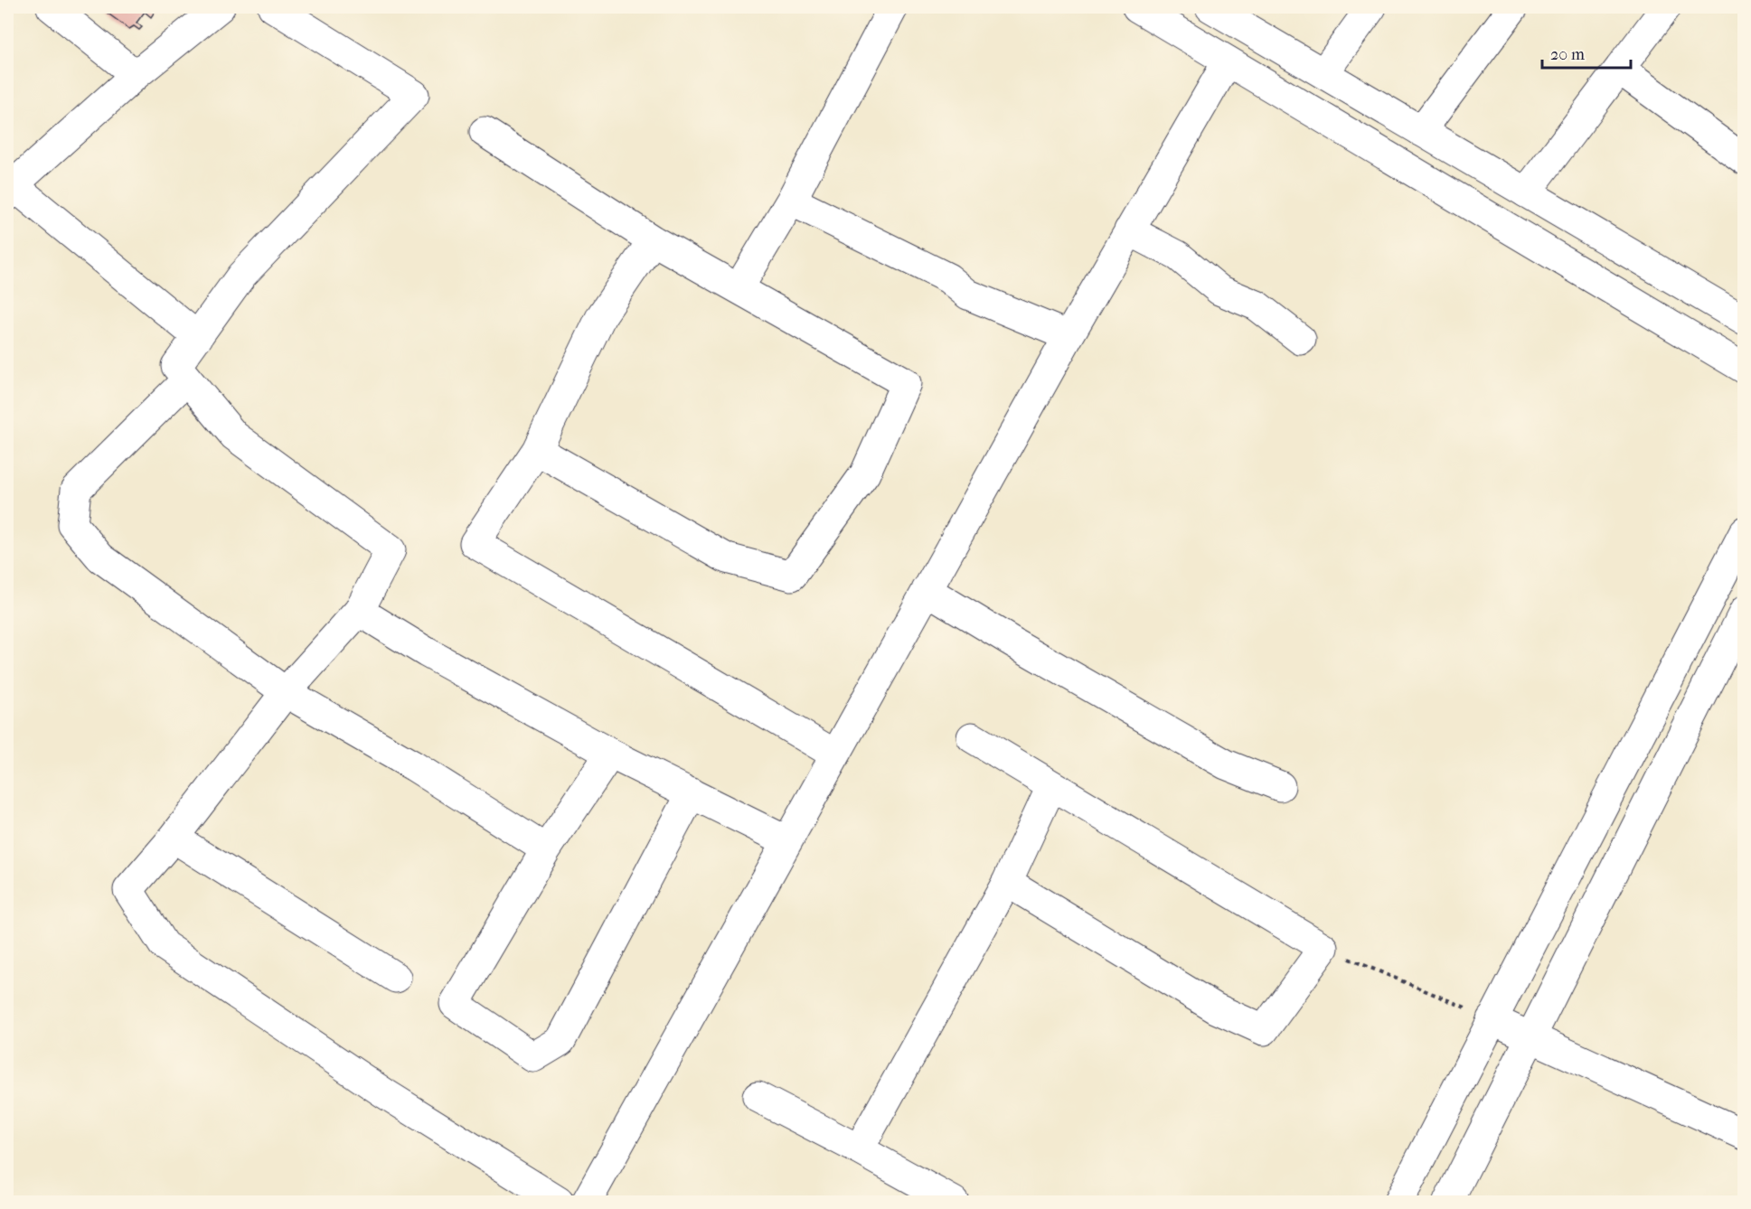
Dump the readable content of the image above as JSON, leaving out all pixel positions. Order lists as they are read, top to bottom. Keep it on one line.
{"scale_bar":"20 m"}
